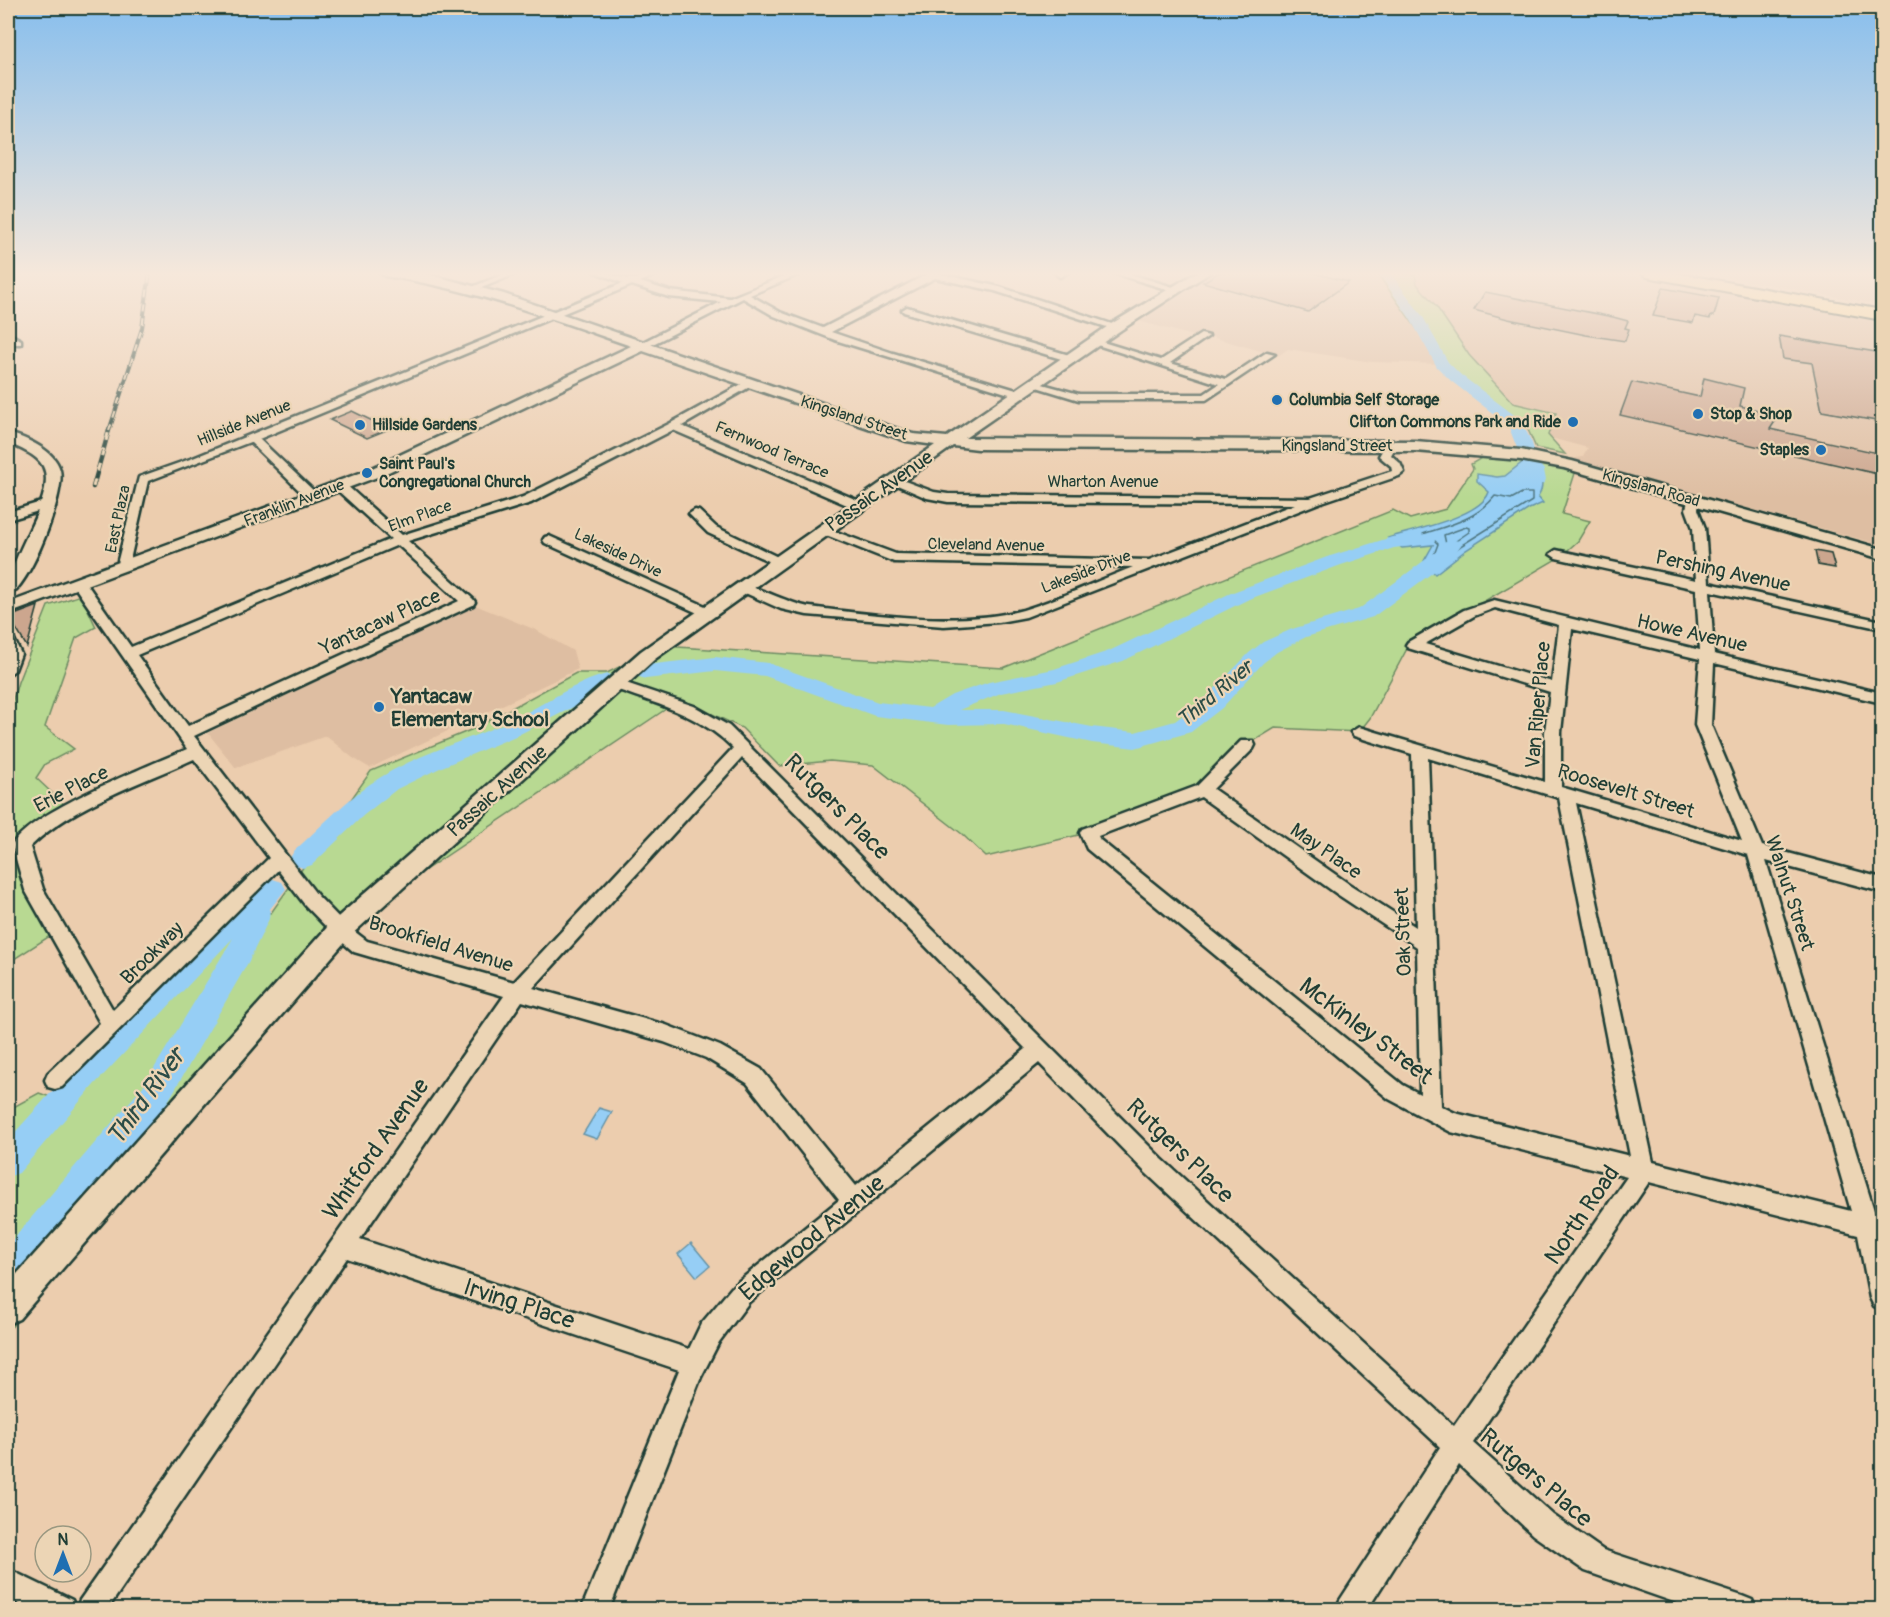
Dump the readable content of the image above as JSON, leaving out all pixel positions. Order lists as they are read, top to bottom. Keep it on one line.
{"streets":{"main road":["Kingsland Street","Kingsland Road","Passaic Avenue","Franklin Avenue"],"street":["Hillside Avenue","Fernwood Terrace","Wharton Avenue","Elm Place","East Plaza","Cleveland Avenue","Lakeside Drive","Pershing Avenue","Yantacaw Place","Howe Avenue","Van Riper Place","Erie Place","Roosevelt Street","Rutgers Place","May Place","Walnut Street","Oak Street","Brookfield Avenue","Brookway","McKinley Street","Whitford Avenue","North Road","Edgewood Avenue","Irving Place"]},"crossings":[["Kingsland Street","Kingsland Road"],["Kingsland Street","Passaic Avenue"],["Kingsland Street","Elm Place"],["Kingsland Street","Lakeside Drive"],["Hillside Avenue","East Plaza"],["Fernwood Terrace","Passaic Avenue"],["Fernwood Terrace","Elm Place"],["Wharton Avenue","Passaic Avenue"],["Wharton Avenue","Lakeside Drive"],["Kingsland Road","Walnut Street"],["Passaic Avenue","Cleveland Avenue"],["Passaic Avenue","Lakeside Drive"],["Passaic Avenue","Rutgers Place"],["Passaic Avenue","Brookfield Avenue"],["Franklin Avenue","East Plaza"],["Franklin Avenue","Yantacaw Place"],["Franklin Avenue","Brookfield Avenue"],["Elm Place","Yantacaw Place"],["Elm Place","Brookfield Avenue"],["Cleveland Avenue","Lakeside Drive"],["Pershing Avenue","Walnut Street"],["Yantacaw Place","Brookfield Avenue"],["Howe Avenue","Van Riper Place"],["Howe Avenue","Walnut Street"],["Van Riper Place","Roosevelt Street"],["Van Riper Place","North Road"],["Erie Place","Brookfield Avenue"],["Erie Place","Brookway"],["Roosevelt Street","Walnut Street"],["Roosevelt Street","Oak Street"],["Roosevelt Street","North Road"],["Rutgers Place","Whitford Avenue"],["Rutgers Place","North Road"],["Rutgers Place","Edgewood Avenue"],["May Place","Oak Street"],["May Place","McKinley Street"],["Walnut Street","McKinley Street"],["Oak Street","McKinley Street"],["Brookfield Avenue","Brookway"],["Brookfield Avenue","Whitford Avenue"],["Brookfield Avenue","Edgewood Avenue"],["McKinley Street","North Road"],["Whitford Avenue","Irving Place"],["Edgewood Avenue","Irving Place"]],"water":["Third River"],"places":["Columbia Self Storage","Stop & Shop","Clifton Commons Park and Ride","Hillside Gardens","Staples","Saint Paul's Congregational Church","Yantacaw Elementary School"],"north":"top"}
